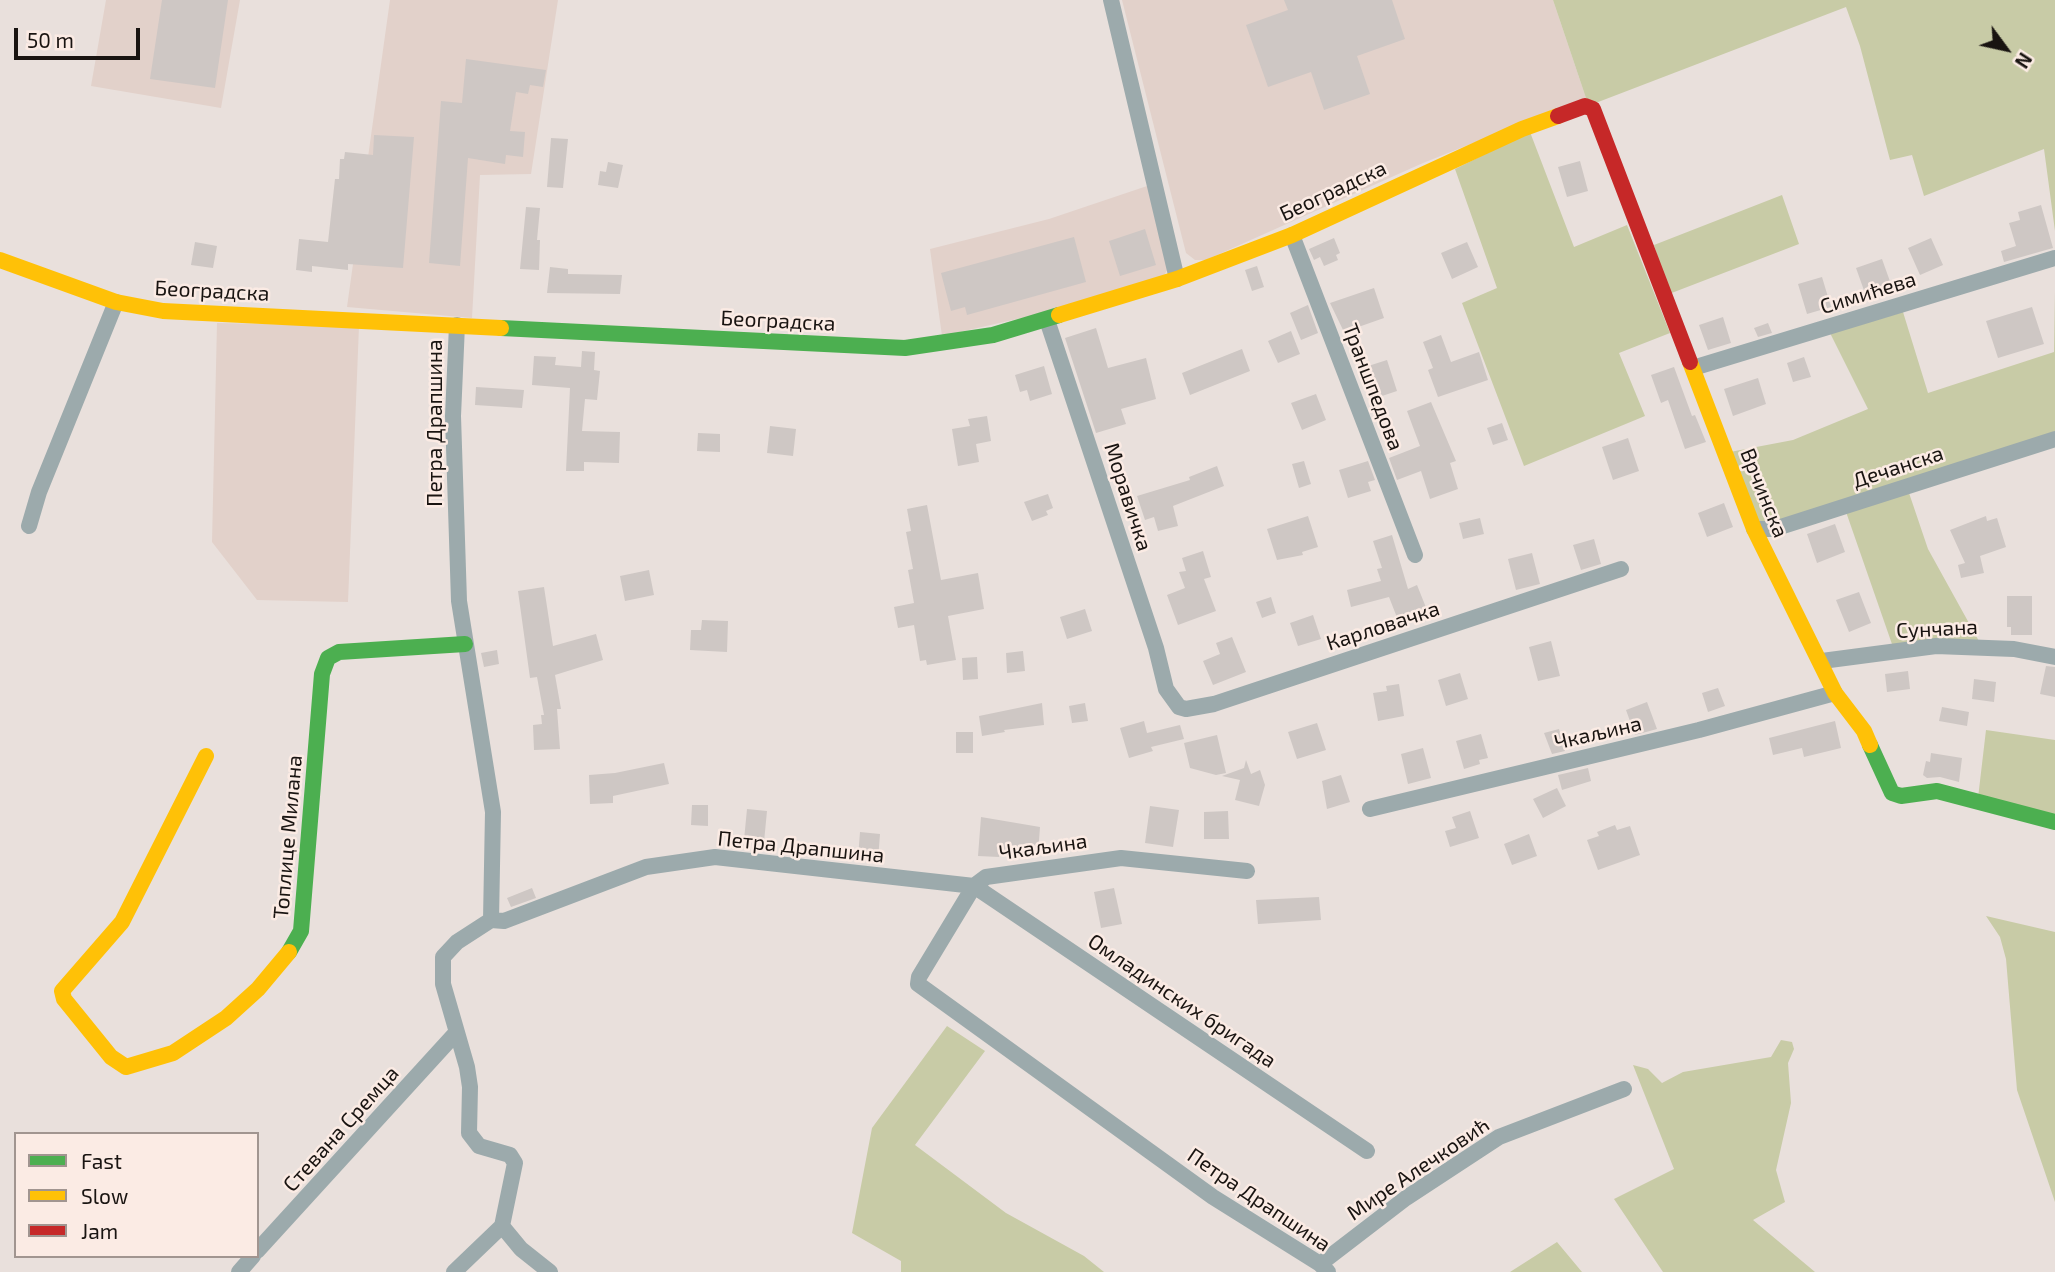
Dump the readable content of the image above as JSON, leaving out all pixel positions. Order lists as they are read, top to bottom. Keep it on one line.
{"streets":{"street":["Београдска","Симићева","Траншпедова","Петра Драпшина","Дечанска","Врчинска","Моравичка","Карловачка","Сунчана","Чкаљина","Топлице Милана","Омладинских бригада","Стевана Сремца","Мире Алечковић"]},"crossings":[["Београдска","Траншпедова"],["Београдска","Петра Драпшина"],["Београдска","Врчинска"],["Београдска","Моравичка"],["Симићева","Врчинска"],["Петра Драпшина","Чкаљина"],["Петра Драпшина","Топлице Милана"],["Петра Драпшина","Омладинских бригада"],["Петра Драпшина","Мире Алечковић"],["Дечанска","Врчинска"],["Врчинска","Сунчана"],["Врчинска","Чкаљина"],["Моравичка","Карловачка"],["Чкаљина","Омладинских бригада"]],"legend":["Fast","Slow","Jam"],"scale_bar":"50 m","north":"bottom right"}
